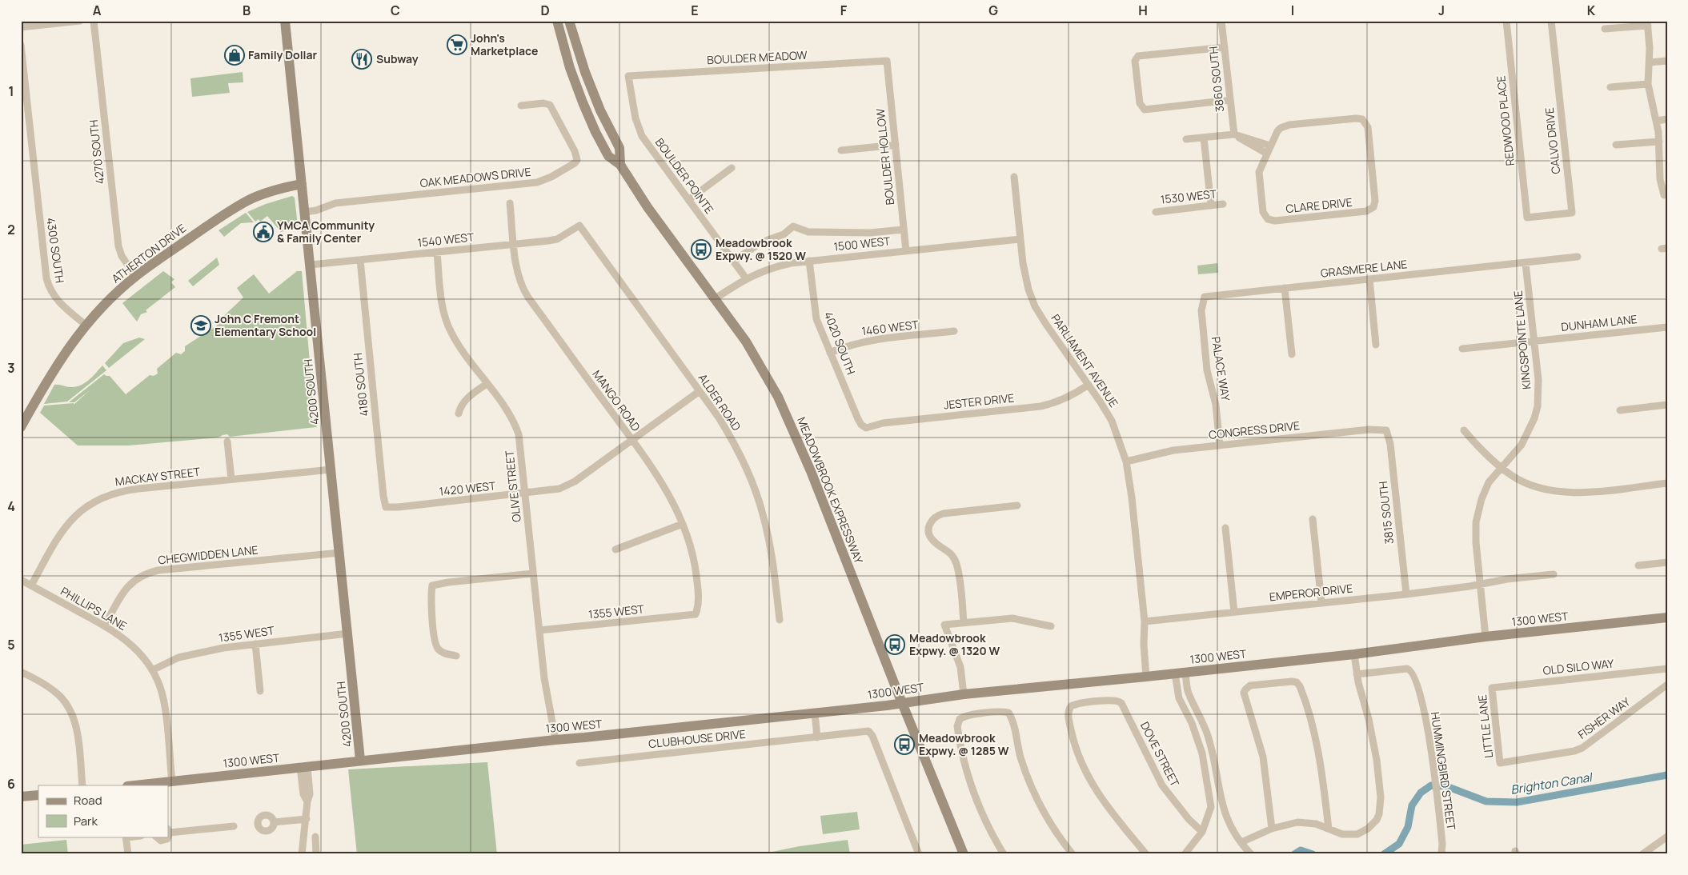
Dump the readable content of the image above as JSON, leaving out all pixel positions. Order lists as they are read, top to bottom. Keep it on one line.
{"streets":{"street":["BOULDER MEADOW","3860 SOUTH","REDWOOD PLACE","CALVO DRIVE","4270 SOUTH","BOULDER HOLLOW","BOULDER POINTE","OAK MEADOWS DRIVE","1530 WEST","CLARE DRIVE","1540 WEST","1500 WEST","4300 SOUTH","ATHERTON DRIVE","GRASMERE LANE","DUNHAM LANE","1460 WEST","KINGSPOINTE LANE","4020 SOUTH","PARLIAMENT AVENUE","PALACE WAY","4180 SOUTH","4200 SOUTH","MANGO ROAD","JESTER DRIVE","ALDER ROAD","CONGRESS DRIVE","MACKAY STREET","OLIVE STREET","1420 WEST","MEADOWBROOK EXPRESSWAY","3815 SOUTH","CHEGWIDDEN LANE","EMPEROR DRIVE","PHILLIPS LANE","1355 WEST","1300 WEST","OLD SILO WAY","FISHER WAY","LITTLE LANE","CLUBHOUSE DRIVE","DOVE STREET","HUMMINGBIRD STREET"]},"crossings":[["BOULDER MEADOW","BOULDER HOLLOW"],["BOULDER MEADOW","BOULDER POINTE"],["REDWOOD PLACE","CALVO DRIVE"],["4270 SOUTH","ATHERTON DRIVE"],["BOULDER HOLLOW","1500 WEST"],["BOULDER POINTE","1500 WEST"],["OAK MEADOWS DRIVE","4200 SOUTH"],["1540 WEST","4180 SOUTH"],["1540 WEST","4200 SOUTH"],["1540 WEST","MANGO ROAD"],["1540 WEST","ALDER ROAD"],["1540 WEST","OLIVE STREET"],["1500 WEST","4020 SOUTH"],["1500 WEST","PARLIAMENT AVENUE"],["1500 WEST","MEADOWBROOK EXPRESSWAY"],["4300 SOUTH","ATHERTON DRIVE"],["ATHERTON DRIVE","4200 SOUTH"],["GRASMERE LANE","KINGSPOINTE LANE"],["GRASMERE LANE","PALACE WAY"],["DUNHAM LANE","KINGSPOINTE LANE"],["1460 WEST","4020 SOUTH"],["KINGSPOINTE LANE","EMPEROR DRIVE"],["KINGSPOINTE LANE","1300 WEST"],["4020 SOUTH","JESTER DRIVE"],["PARLIAMENT AVENUE","JESTER DRIVE"],["PARLIAMENT AVENUE","CONGRESS DRIVE"],["PARLIAMENT AVENUE","EMPEROR DRIVE"],["PARLIAMENT AVENUE","1300 WEST"],["PALACE WAY","CONGRESS DRIVE"],["4180 SOUTH","1420 WEST"],["4200 SOUTH","MACKAY STREET"],["4200 SOUTH","CHEGWIDDEN LANE"],["4200 SOUTH","1355 WEST"],["4200 SOUTH","1300 WEST"],["MANGO ROAD","1420 WEST"],["MANGO ROAD","1355 WEST"],["ALDER ROAD","1420 WEST"],["CONGRESS DRIVE","3815 SOUTH"],["MACKAY STREET","PHILLIPS LANE"],["OLIVE STREET","1420 WEST"],["OLIVE STREET","1355 WEST"],["OLIVE STREET","1300 WEST"],["MEADOWBROOK EXPRESSWAY","1300 WEST"],["3815 SOUTH","EMPEROR DRIVE"],["CHEGWIDDEN LANE","PHILLIPS LANE"],["PHILLIPS LANE","1355 WEST"],["PHILLIPS LANE","1300 WEST"],["OLD SILO WAY","LITTLE LANE"],["FISHER WAY","LITTLE LANE"]],"water":["Brighton Canal"],"places":{"supermarket":["John's Marketplace"],"shop":["Family Dollar"],"restaurant":["Subway"],"public building":["YMCA Community & Family Center"],"bus stop":["Meadowbrook Expwy. @ 1520 W","Meadowbrook Expwy. @ 1320 W","Meadowbrook Expwy. @ 1285 W"],"school or university":["John C Fremont Elementary School"]},"legend":["Road","Park"],"grid":{"columns":["A","B","C","D","E","F","G","H","I","J","K"],"rows":["1","2","3","4","5","6"]}}
